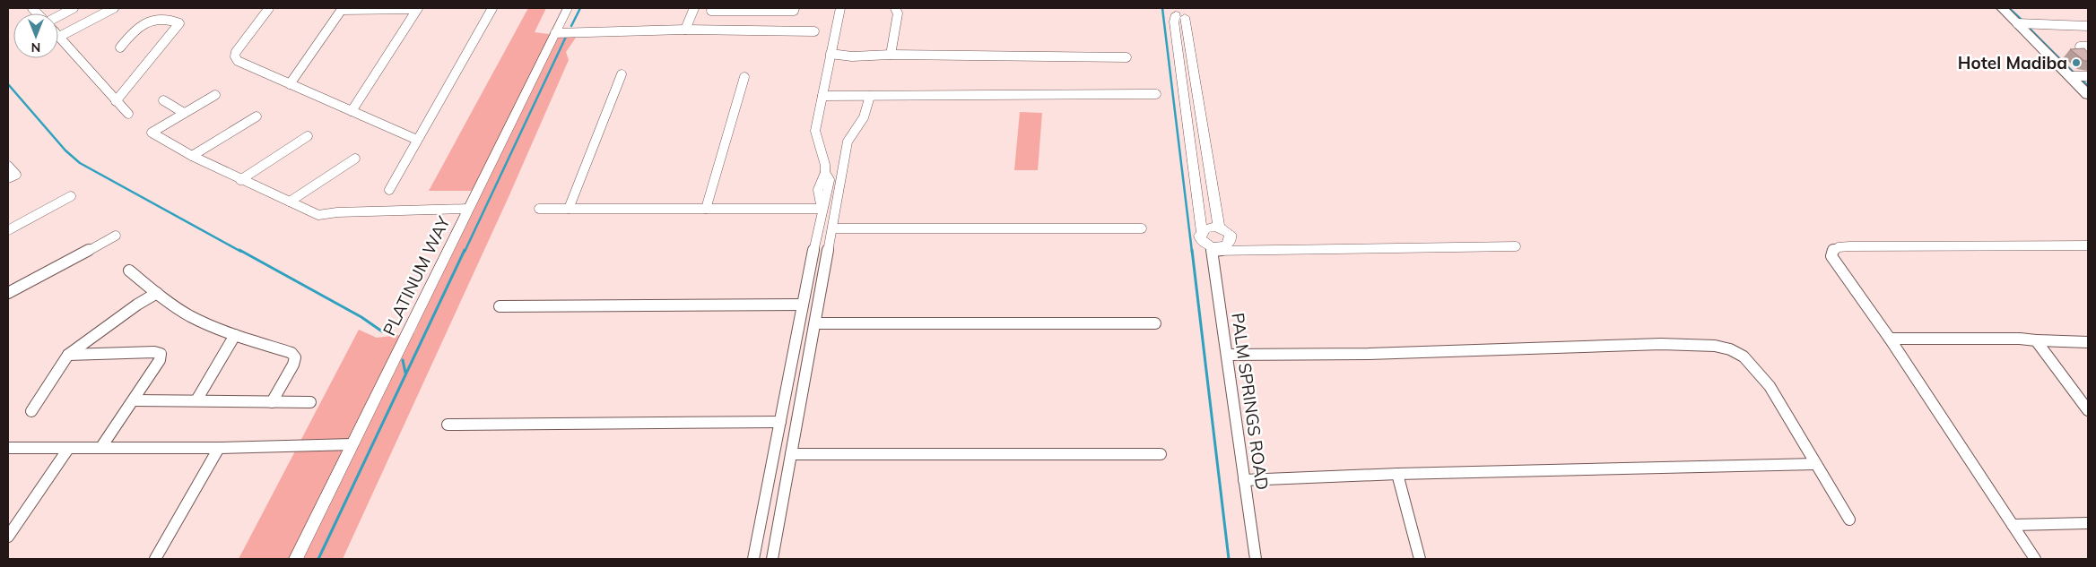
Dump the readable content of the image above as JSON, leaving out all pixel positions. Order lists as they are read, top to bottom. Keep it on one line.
{"streets":{"street":["PLATINUM WAY","PALM SPRINGS ROAD"]},"places":["Hotel Madiba"],"north":"bottom"}
